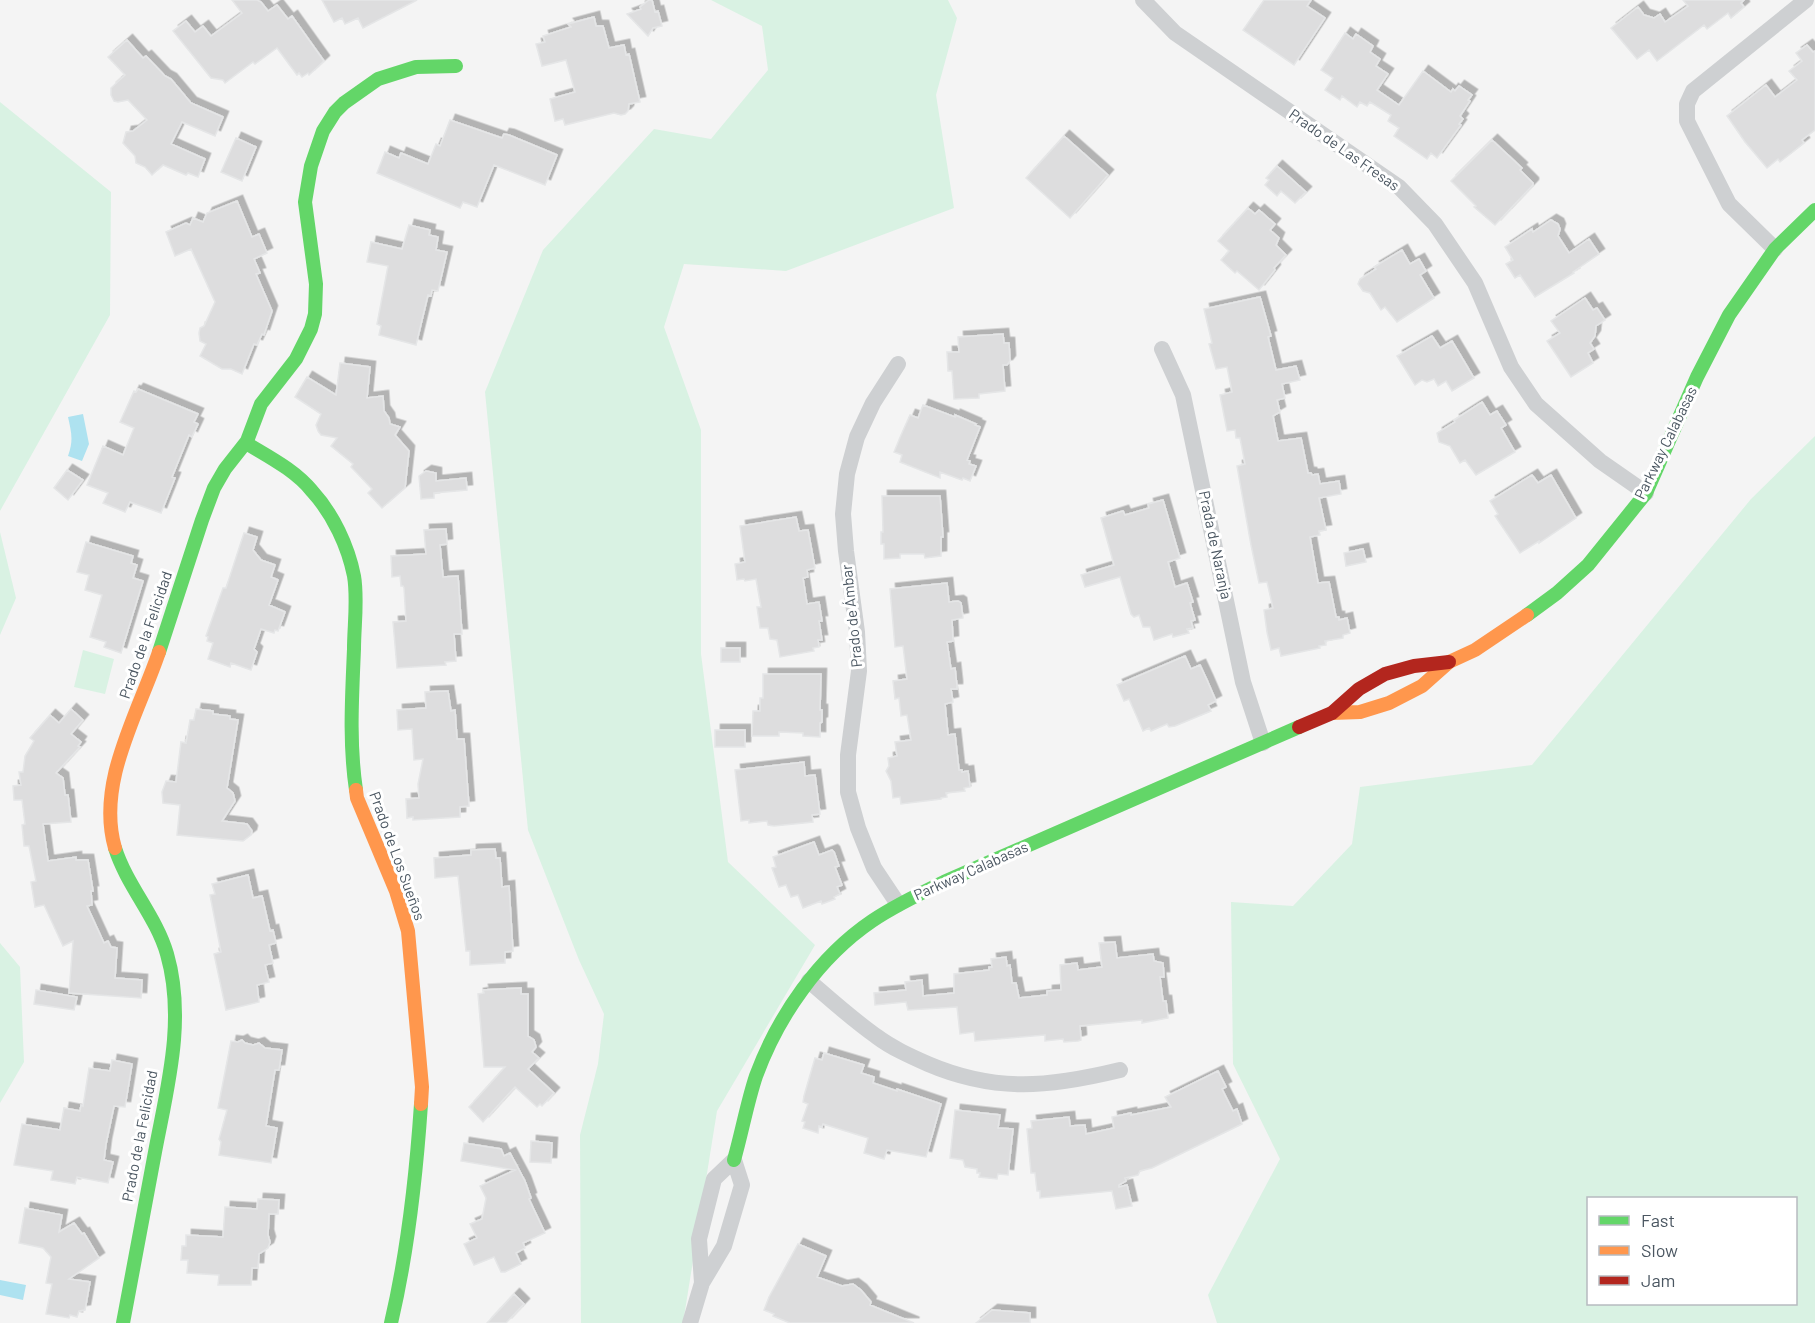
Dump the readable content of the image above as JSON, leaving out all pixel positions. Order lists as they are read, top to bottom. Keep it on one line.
{"streets":{"street":["Prado de Las Fresas","Parkway Calabasas","Prada de Naranja","Prado de Ámbar","Prado de la Felicidad","Prado de Los Sueños"]},"crossings":[["Prado de Las Fresas","Parkway Calabasas"],["Parkway Calabasas","Prada de Naranja"],["Parkway Calabasas","Prado de Ámbar"],["Prado de la Felicidad","Prado de Los Sueños"]],"legend":["Fast","Slow","Jam"]}
